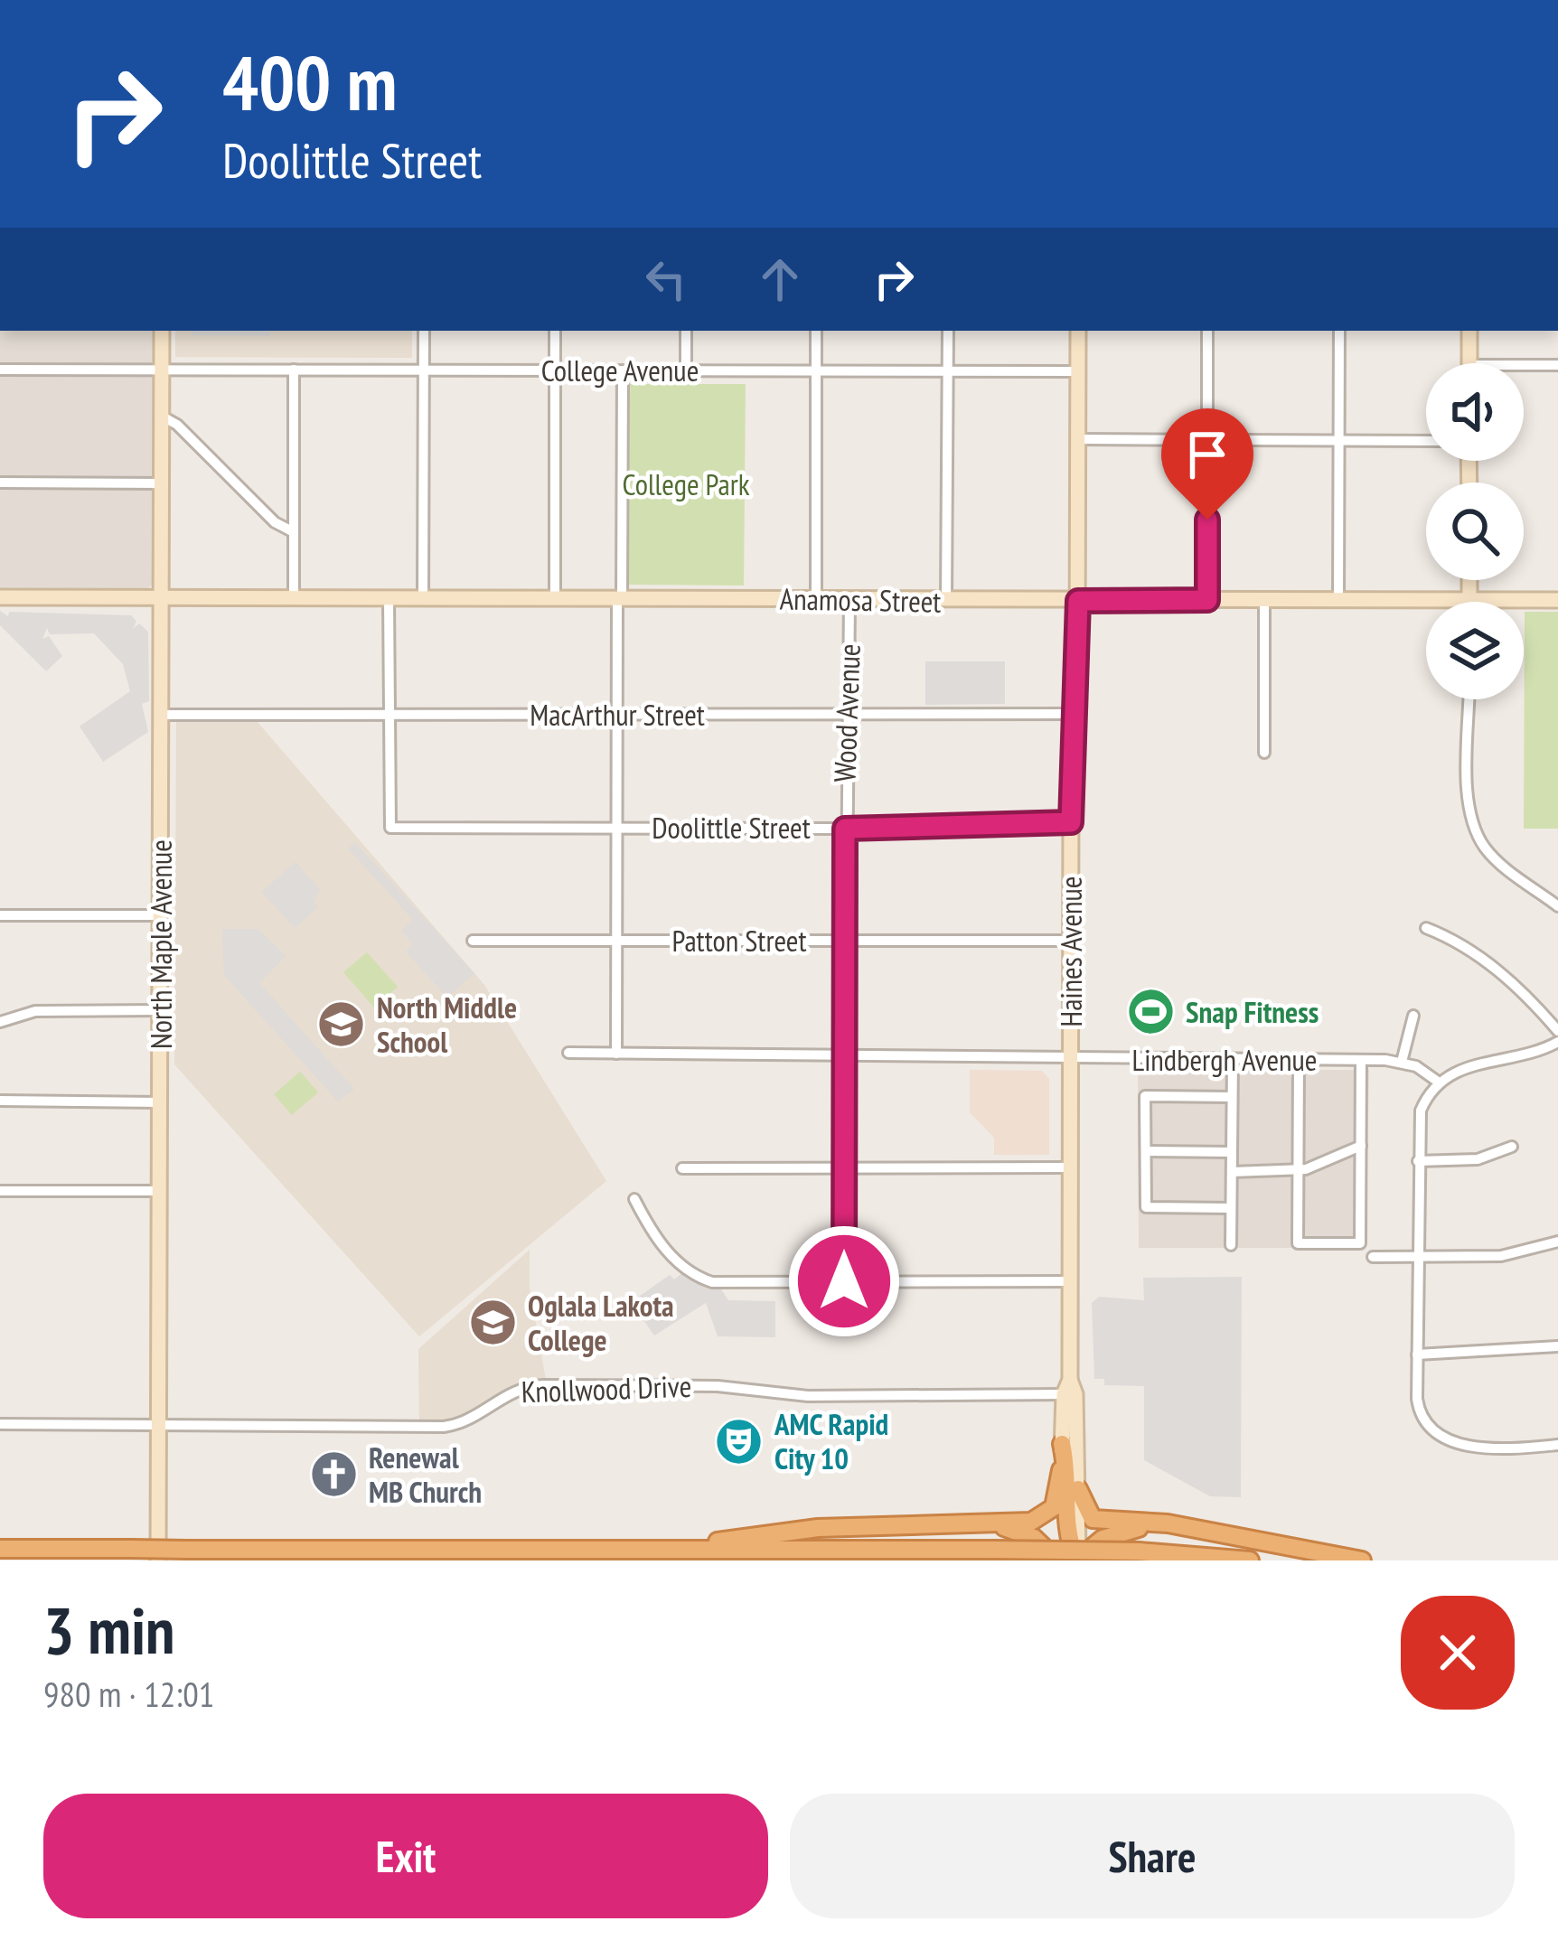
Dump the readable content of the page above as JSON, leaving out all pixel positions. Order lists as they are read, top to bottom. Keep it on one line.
{"streets":{"main road":["Anamosa Street","North Maple Avenue","Haines Avenue"],"street":["College Avenue","Wood Avenue","MacArthur Street","Doolittle Street","Patton Street","Lindbergh Avenue","Knollwood Drive"]},"crossings":[["College Avenue","North Maple Avenue"],["College Avenue","Haines Avenue"],["Anamosa Street","Wood Avenue"],["Anamosa Street","North Maple Avenue"],["Anamosa Street","Haines Avenue"],["Wood Avenue","MacArthur Street"],["Wood Avenue","Doolittle Street"],["Wood Avenue","Patton Street"],["Wood Avenue","Lindbergh Avenue"],["MacArthur Street","Doolittle Street"],["MacArthur Street","North Maple Avenue"],["MacArthur Street","Haines Avenue"],["Doolittle Street","Haines Avenue"],["Patton Street","Haines Avenue"],["North Maple Avenue","Knollwood Drive"],["Haines Avenue","Lindbergh Avenue"],["Haines Avenue","Knollwood Drive"]],"parks":["College Park"],"places":{"sports":["Snap Fitness"],"school or university":["North Middle School","Oglala Lakota College"],"theatre":["AMC Rapid City 10"],"church":["Renewal MB Church"]},"page":{"turn":["400 m","Doolittle Street"],"heading":["3 min","980 m · 12:01"],"buttons":["Exit","Share"]}}
